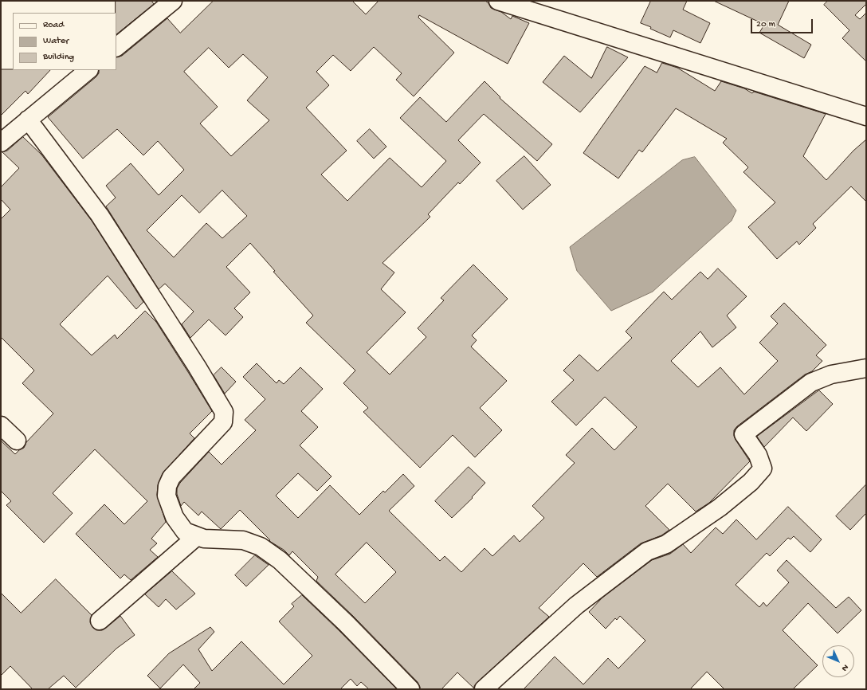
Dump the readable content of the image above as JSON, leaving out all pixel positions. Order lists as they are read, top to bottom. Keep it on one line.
{"legend":["Road","Water","Building"],"scale_bar":"20 m","north":"bottom right"}
